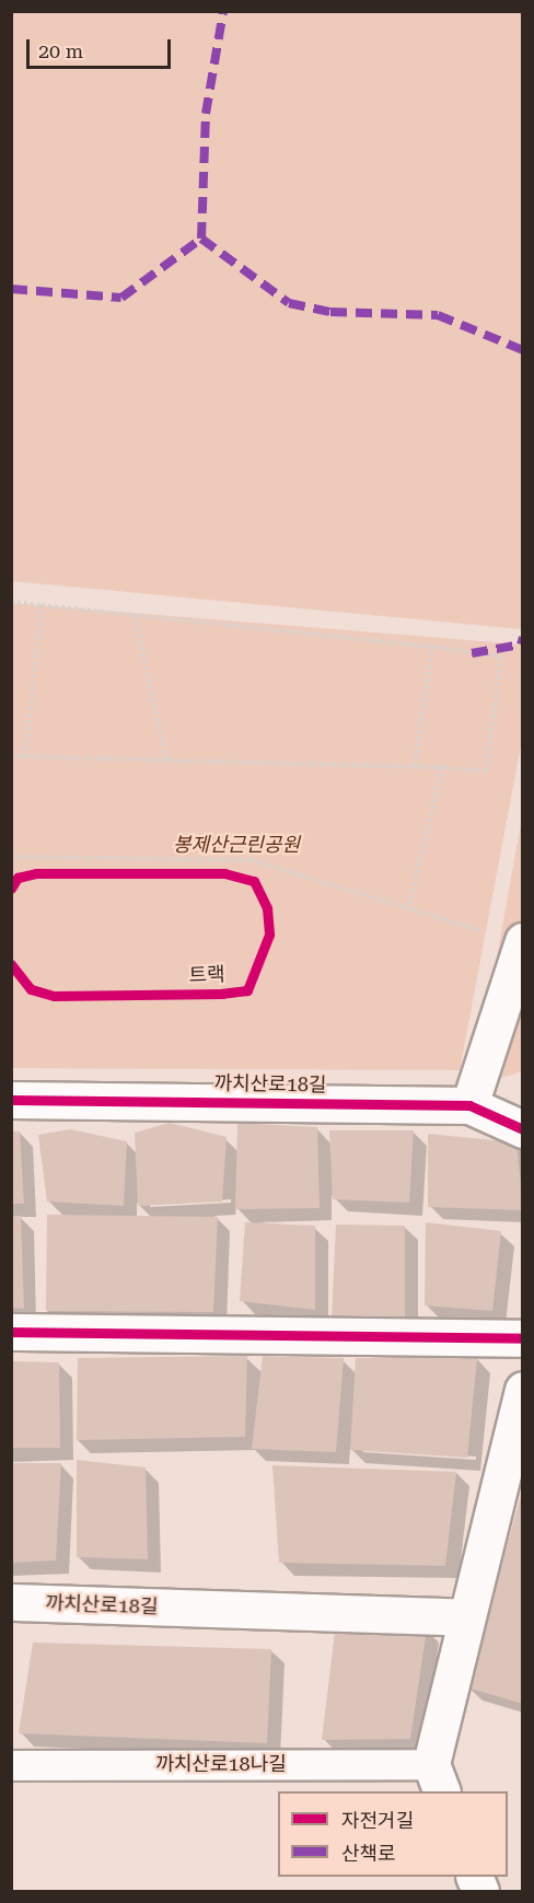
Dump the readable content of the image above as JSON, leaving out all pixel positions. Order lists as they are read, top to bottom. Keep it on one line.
{"streets":{"street":["까치산로18길","까치산로18나길"],"cycle path":["트랙"]},"crossings":[["까치산로18길","까치산로18나길"]],"parks":["봉제산근린공원"],"legend":["자전거길","산책로"],"scale_bar":"20 m"}
